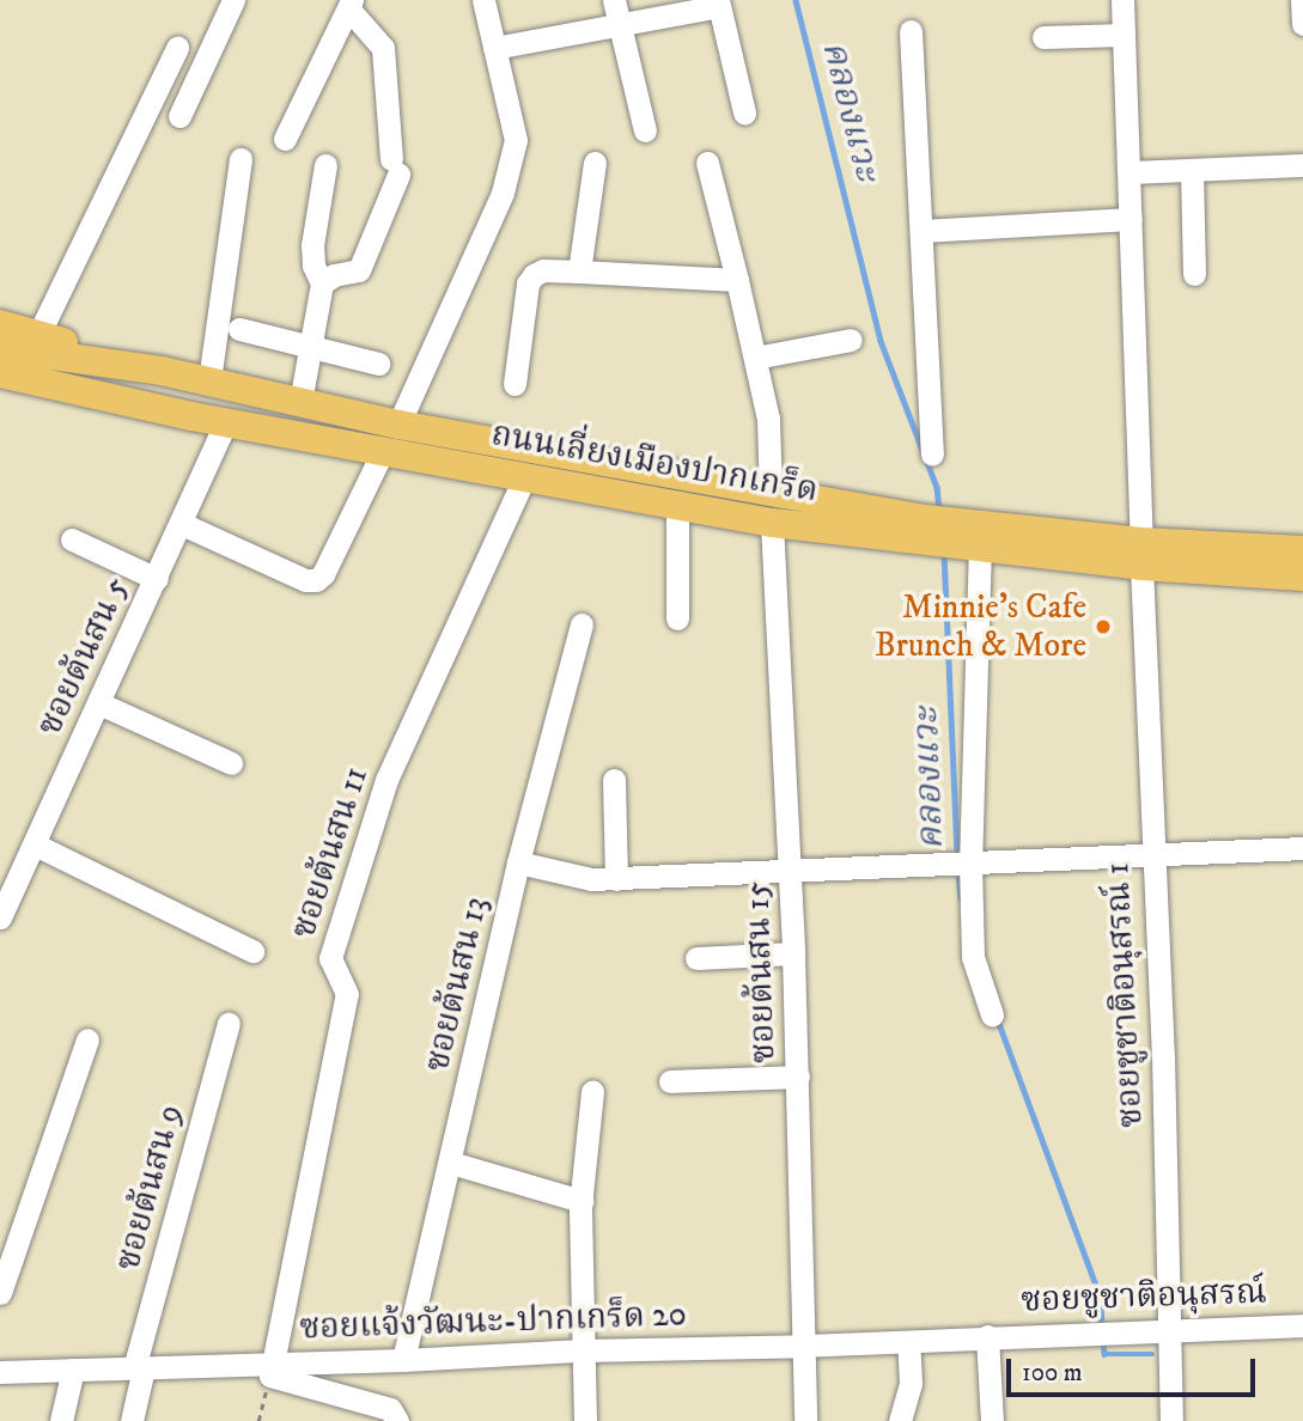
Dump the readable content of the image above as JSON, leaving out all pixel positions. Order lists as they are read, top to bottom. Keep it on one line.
{"streets":{"main road":["ถนนเลี่ยงเมืองปากเกร็ด"],"street":["ซอยต้นสน 5","ซอยต้นสน 11","ซอยต้นสน 15","ซอยต้นสน 13","ซอยชูชาติอนุสรณ์ 1","ซอยต้นสน 9","ซอยชูชาติอนุสรณ์","ซอยแจ้งวัฒนะ-ปากเกร็ด 20"]},"crossings":[["ถนนเลี่ยงเมืองปากเกร็ด","ซอยต้นสน 5"],["ถนนเลี่ยงเมืองปากเกร็ด","ซอยต้นสน 11"],["ถนนเลี่ยงเมืองปากเกร็ด","ซอยต้นสน 15"],["ถนนเลี่ยงเมืองปากเกร็ด","ซอยชูชาติอนุสรณ์ 1"],["ซอยต้นสน 11","ซอยแจ้งวัฒนะ-ปากเกร็ด 20"],["ซอยต้นสน 15","ซอยแจ้งวัฒนะ-ปากเกร็ด 20"],["ซอยต้นสน 13","ซอยแจ้งวัฒนะ-ปากเกร็ด 20"],["ซอยชูชาติอนุสรณ์ 1","ซอยชูชาติอนุสรณ์"],["ซอยต้นสน 9","ซอยแจ้งวัฒนะ-ปากเกร็ด 20"],["ซอยชูชาติอนุสรณ์","ซอยแจ้งวัฒนะ-ปากเกร็ด 20"]],"water":["คลองแวะ"],"places":["Minnie's Cafe Brunch & More"],"scale_bar":"100 m"}
